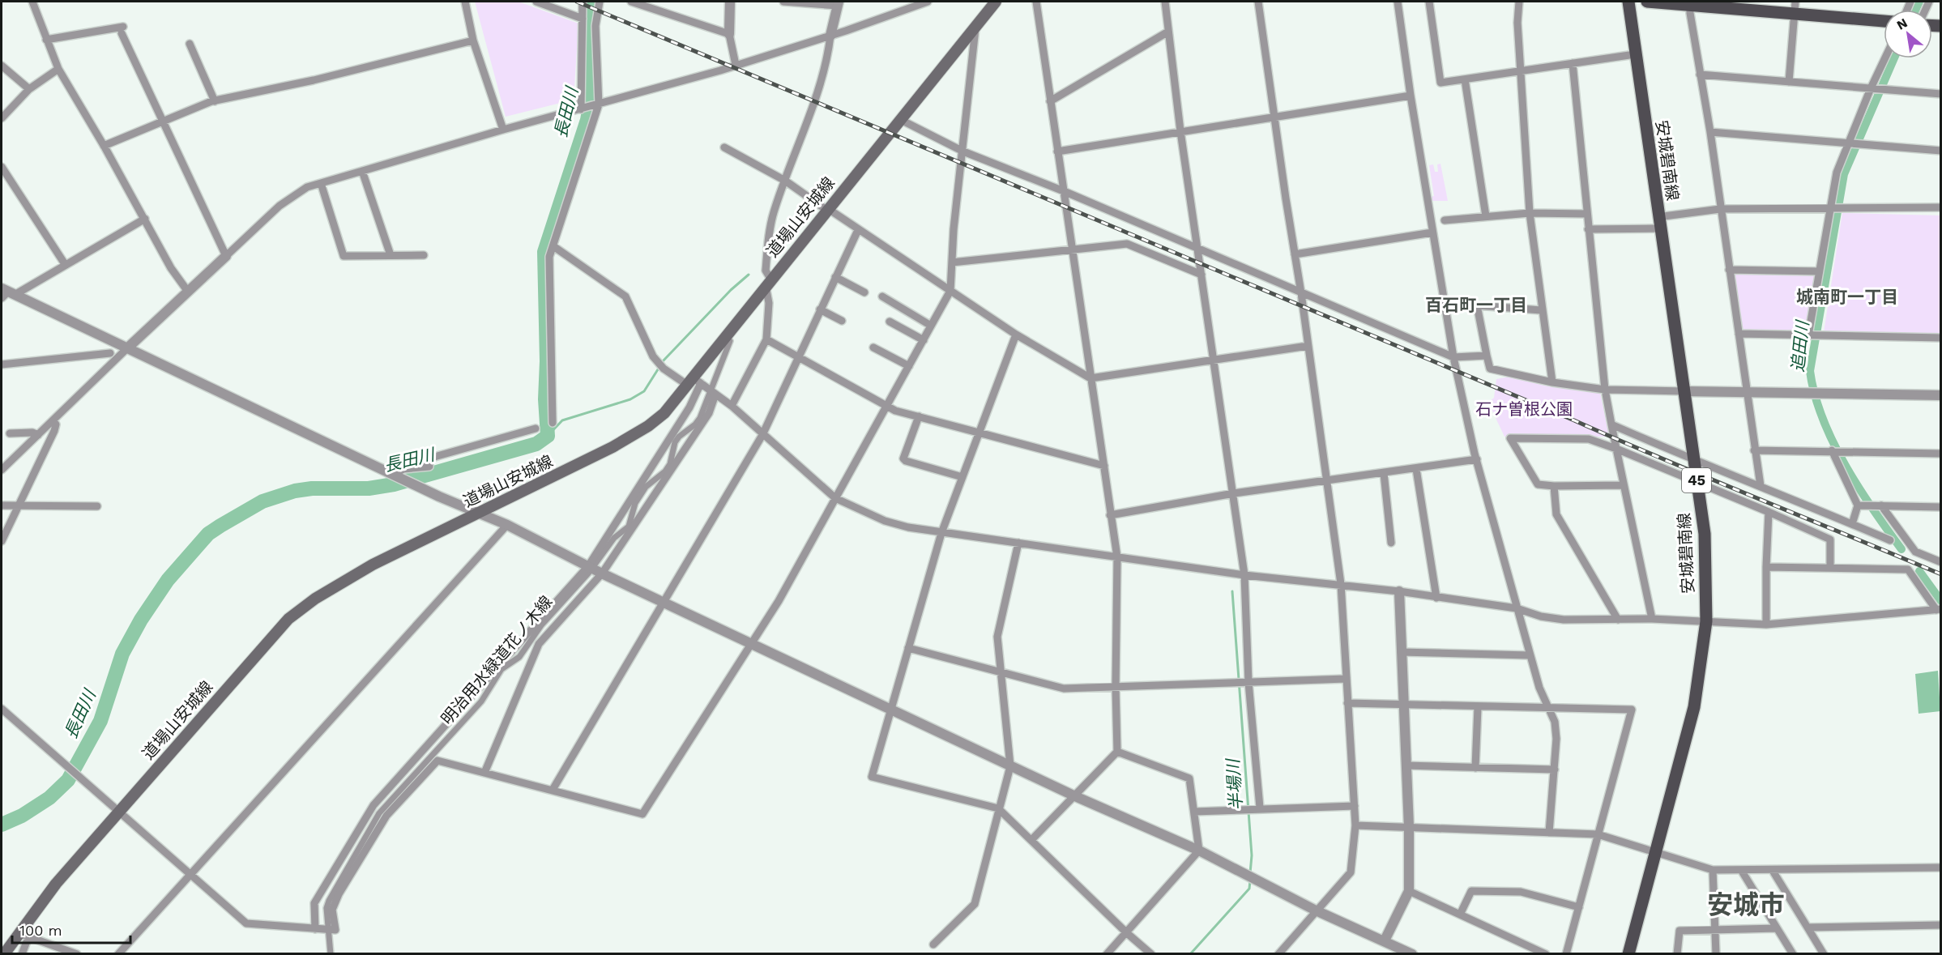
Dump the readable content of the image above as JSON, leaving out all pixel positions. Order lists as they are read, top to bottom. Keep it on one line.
{"streets":{"main road":["安城碧南線","道場山安城線","45"],"street":["明治用水緑道花ノ木線"]},"districts":["城南町一丁目","百石町一丁目","安城市"],"water":["長田川","追田川","半場川"],"parks":["石ナ曽根公園"],"scale_bar":"100 m","north":"top left"}
